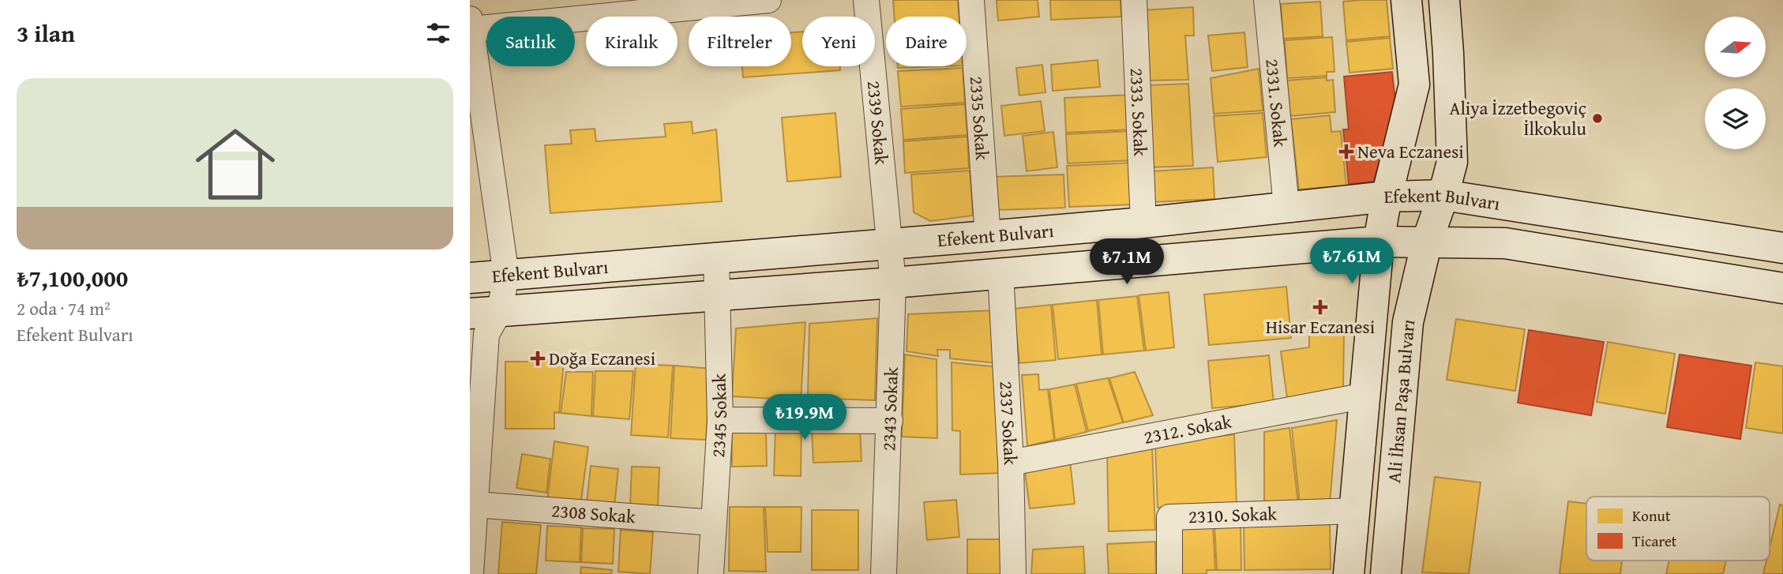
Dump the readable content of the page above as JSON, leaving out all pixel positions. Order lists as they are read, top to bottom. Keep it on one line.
{"streets":{"street":["2331. Sokak","2333. Sokak","2335 Sokak","2339 Sokak","Efekent Bulvarı","Ali İhsan Paşa Bulvarı","2343 Sokak","2345 Sokak","2337 Sokak","2312. Sokak","2308 Sokak","2310. Sokak"]},"crossings":[["2331. Sokak","Efekent Bulvarı"],["2333. Sokak","Efekent Bulvarı"],["2335 Sokak","Efekent Bulvarı"],["2339 Sokak","Efekent Bulvarı"],["2339 Sokak","2343 Sokak"],["Efekent Bulvarı","Ali İhsan Paşa Bulvarı"],["Efekent Bulvarı","2343 Sokak"],["Efekent Bulvarı","2345 Sokak"],["Efekent Bulvarı","2337 Sokak"],["Ali İhsan Paşa Bulvarı","2312. Sokak"],["Ali İhsan Paşa Bulvarı","2310. Sokak"],["2345 Sokak","2308 Sokak"],["2337 Sokak","2312. Sokak"]],"places":{"other":["Aliya İzzetbegoviç İlkokulu"],"health":["Neva Eczanesi","Hisar Eczanesi","Doğa Eczanesi"]},"legend":["Konut","Ticaret"],"north":"right","page":{"heading":"3 ilan","chip":["Satılık","Kiralık","Filtreler","Yeni","Daire"],"list":[{"name":"₺7,100,000","note":"2 oda · 74 m² · Efekent Bulvarı"}],"price":["₺7.61M","₺7.1M","₺19.9M"]}}
